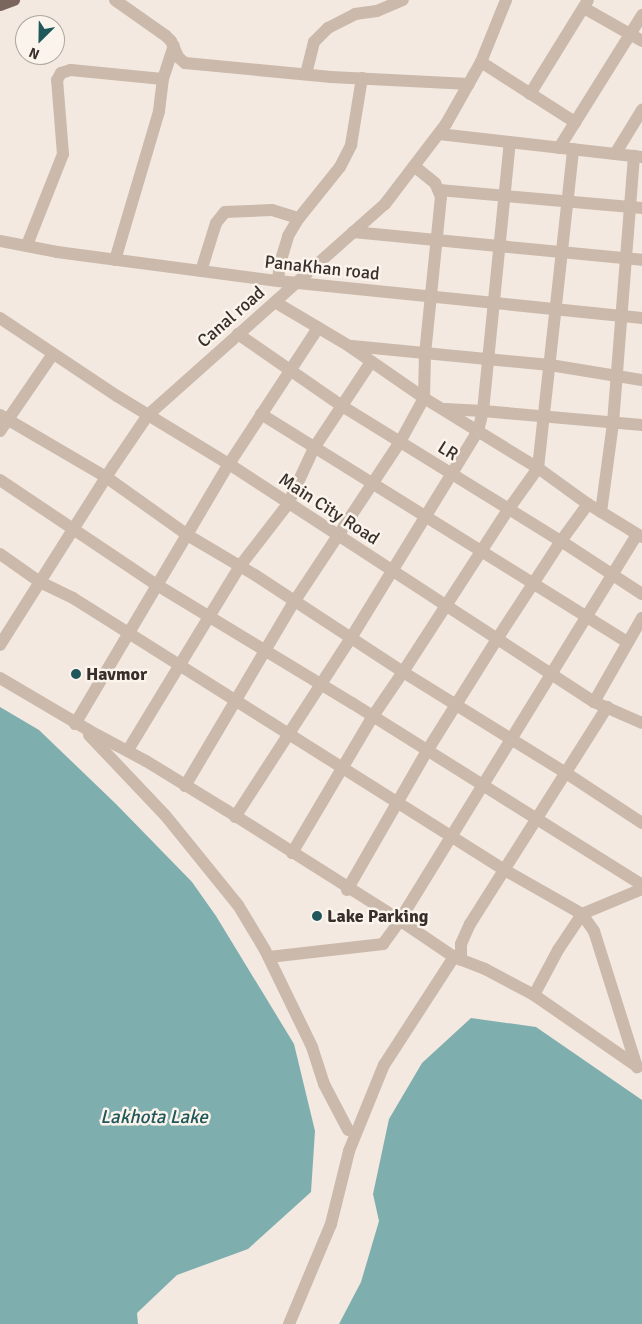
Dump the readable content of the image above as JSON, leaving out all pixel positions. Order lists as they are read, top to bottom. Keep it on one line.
{"streets":{"street":["PanaKhan road","Canal road","LR","Main City Road"]},"crossings":[["PanaKhan road","Canal road"],["Canal road","LR"],["Canal road","Main City Road"]],"water":["Lakhota Lake"],"places":["Havmor","Lake Parking"],"north":"bottom left"}
